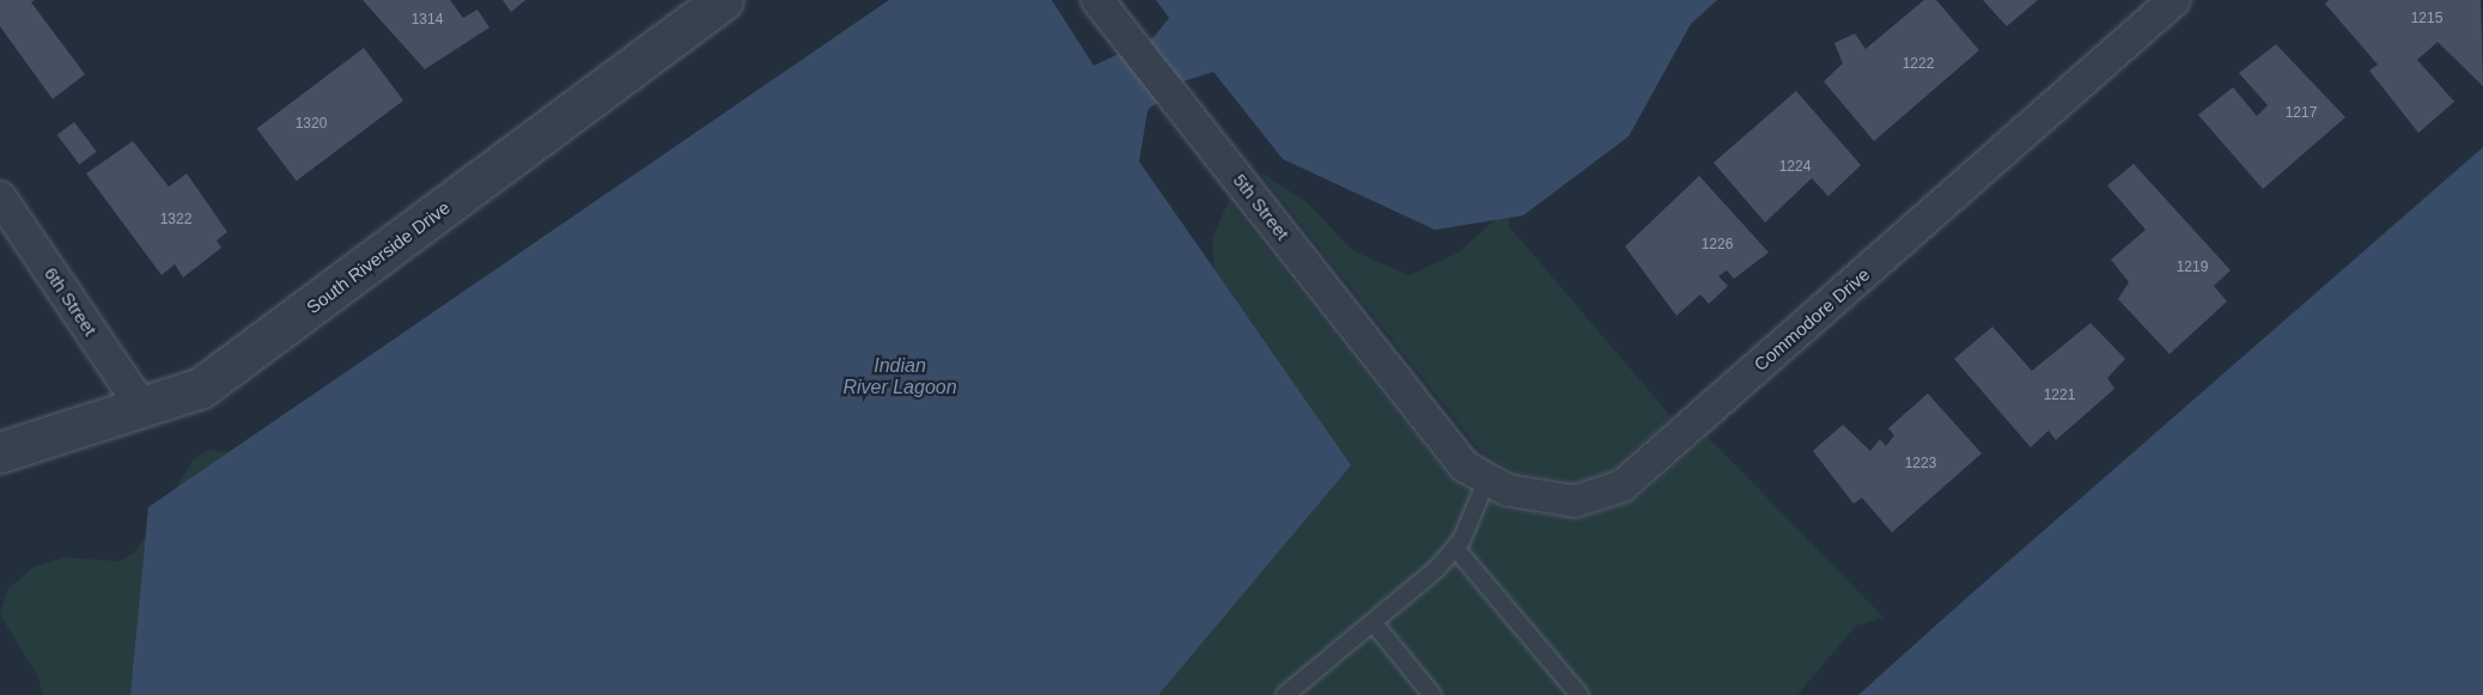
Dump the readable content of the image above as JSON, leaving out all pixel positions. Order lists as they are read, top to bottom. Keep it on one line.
{"streets":{"street":["5th Street","South Riverside Drive","6th Street","Commodore Drive"]},"crossings":[["5th Street","Commodore Drive"],["South Riverside Drive","6th Street"]],"water":["Indian River Lagoon"],"house_numbers":["1215","1314","1222","1217","1320","1224","1322","1226","1219","1221","1223"]}
